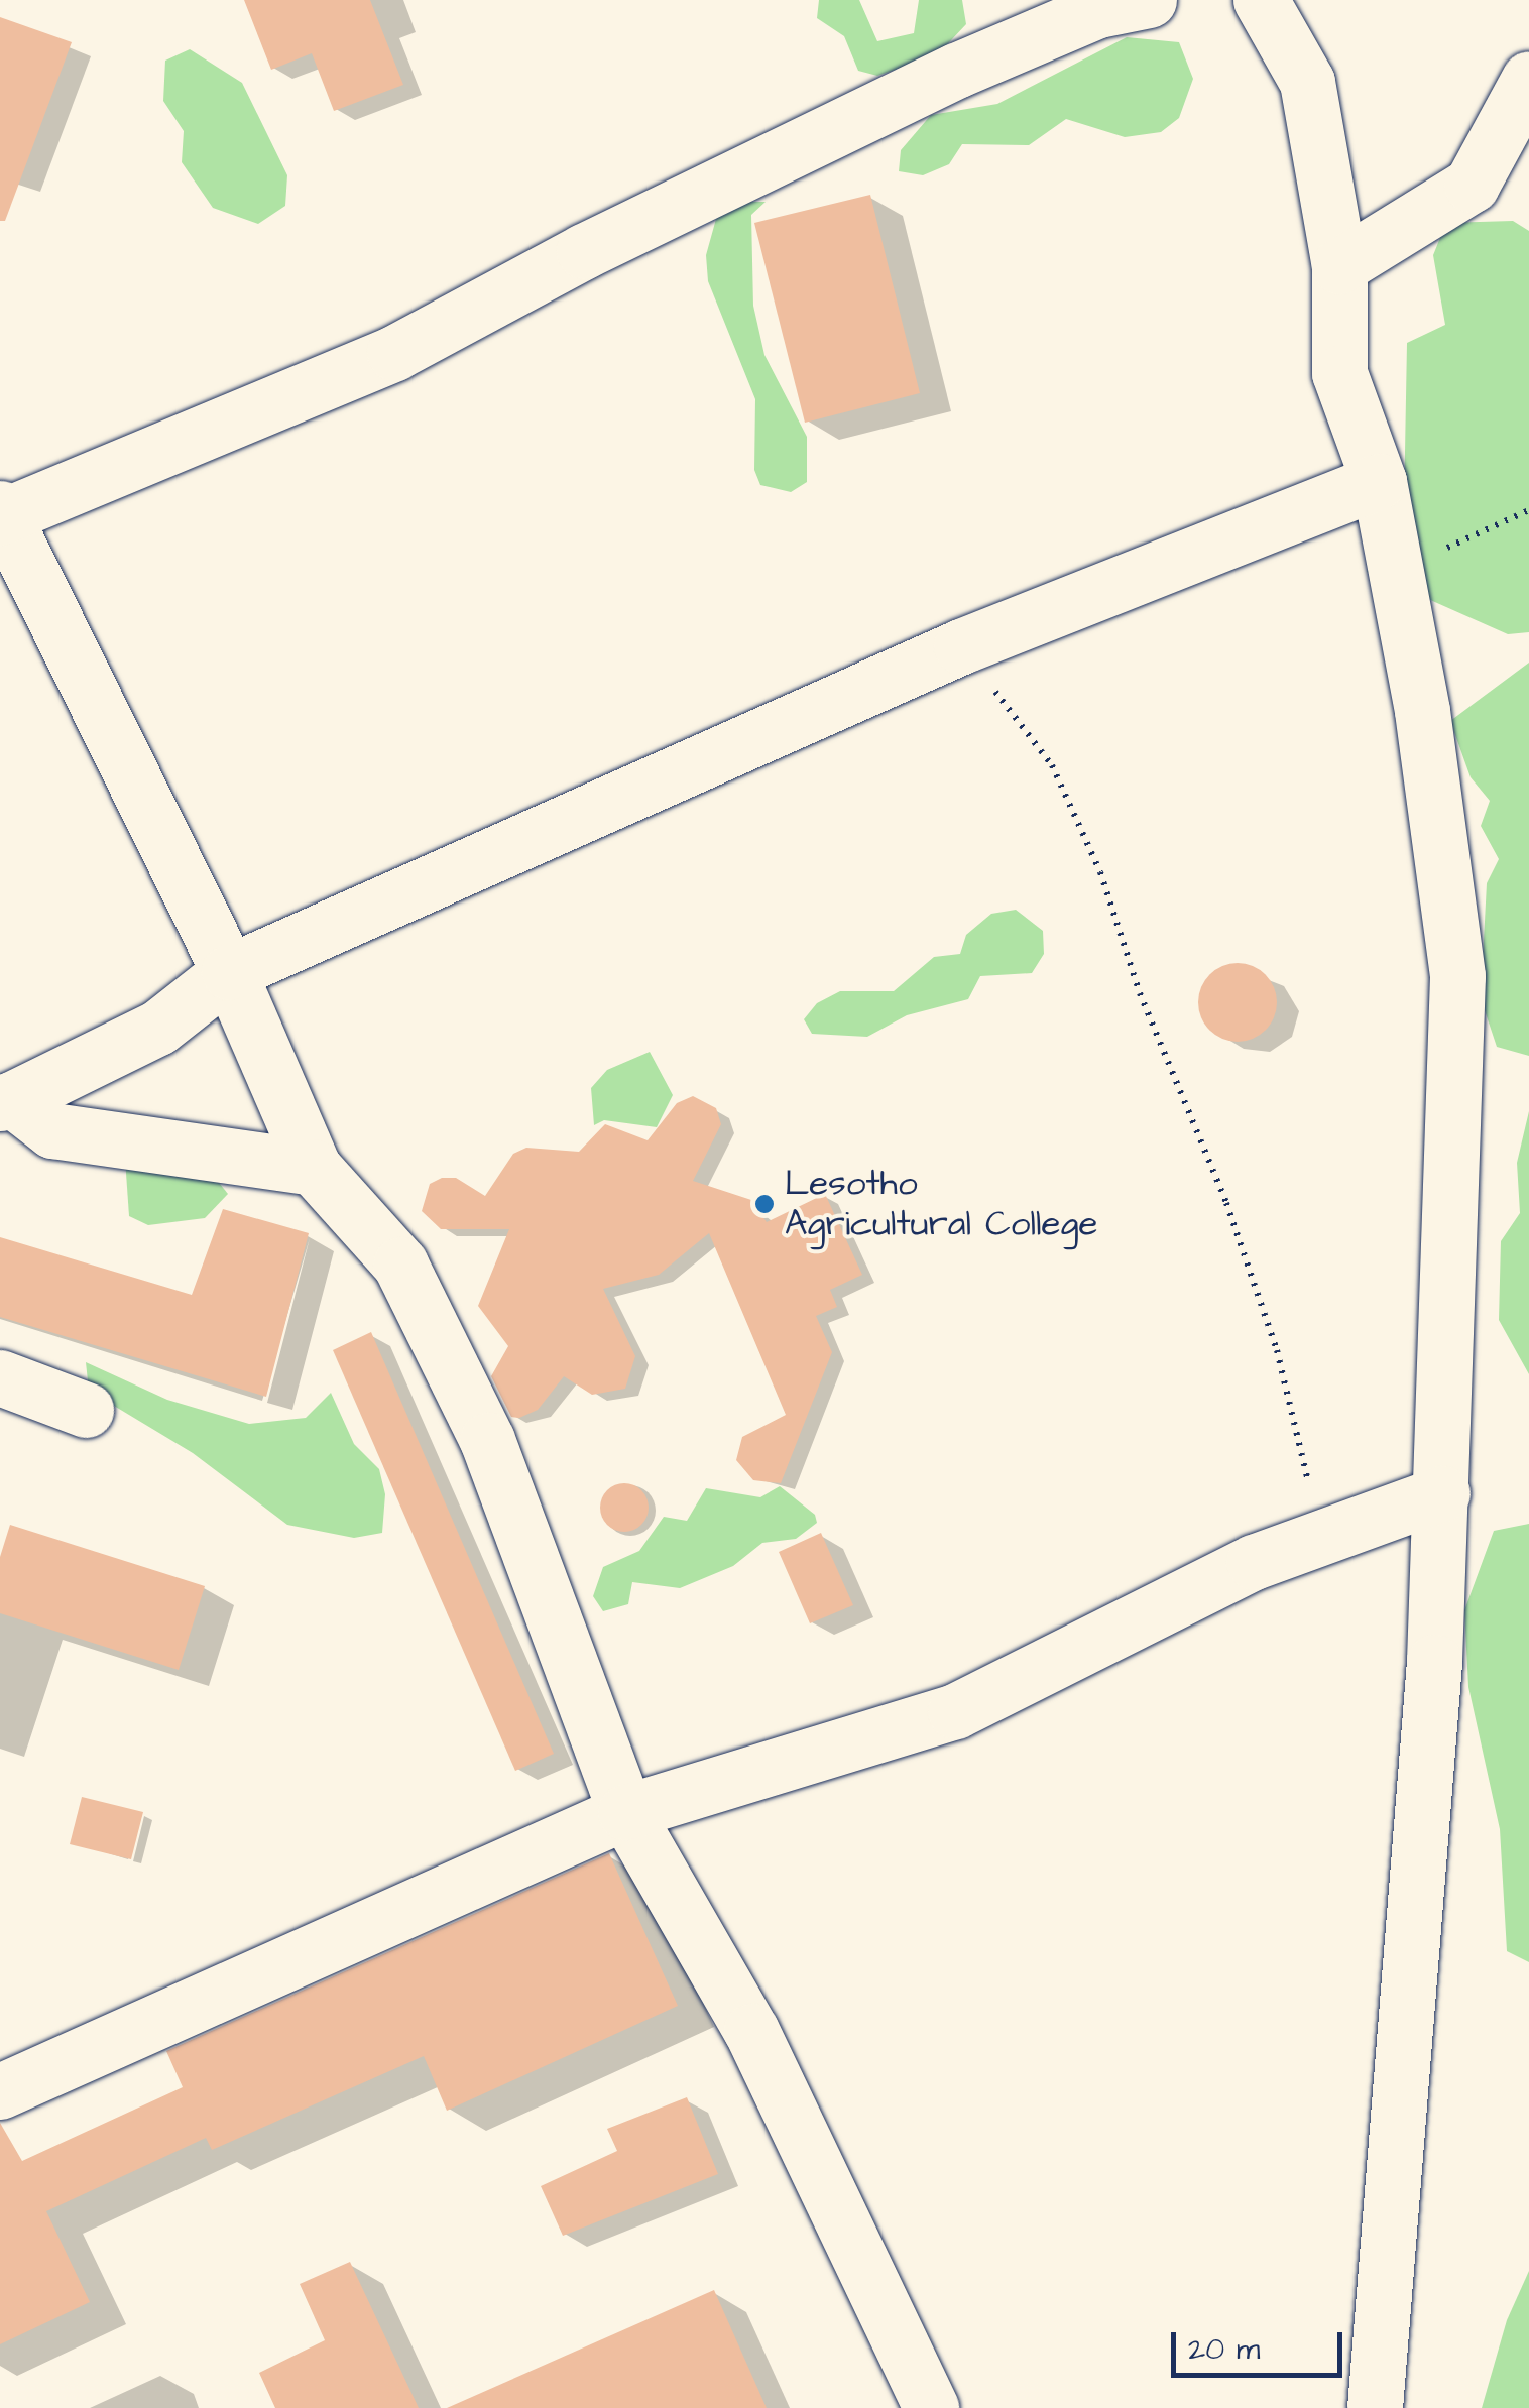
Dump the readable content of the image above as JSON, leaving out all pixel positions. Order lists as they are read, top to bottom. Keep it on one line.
{"places":["Lesotho Agricultural College"],"scale_bar":"20 m"}
